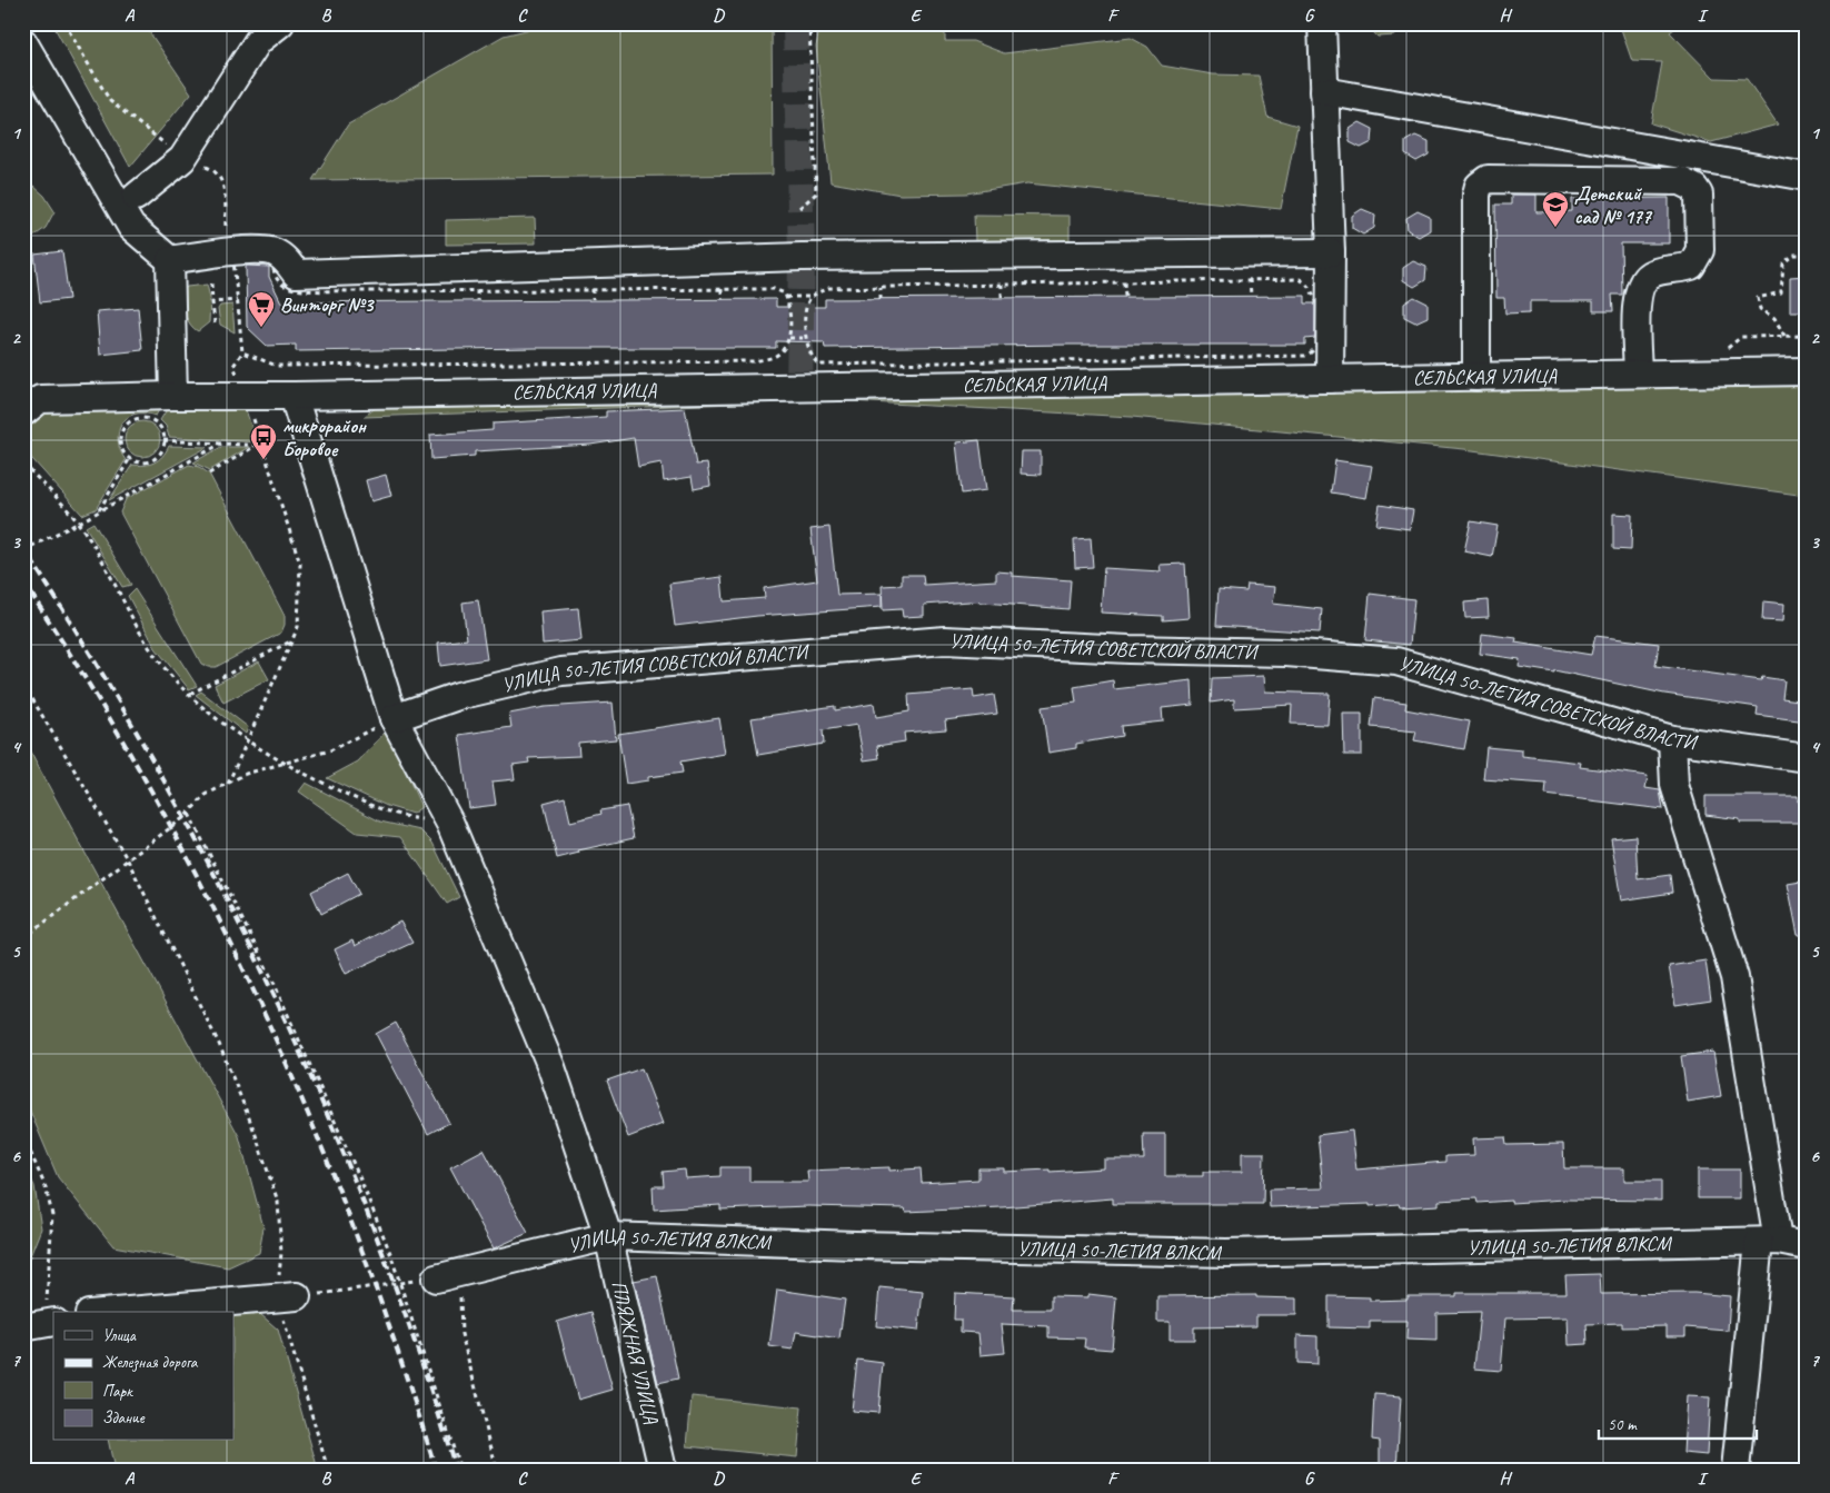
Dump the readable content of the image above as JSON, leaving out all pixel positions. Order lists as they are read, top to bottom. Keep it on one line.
{"streets":{"street":["СЕЛЬСКАЯ УЛИЦА","УЛИЦА 50-ЛЕТИЯ СОВЕТСКОЙ ВЛАСТИ","УЛИЦА 50-ЛЕТИЯ ВЛКСМ","ПЛЯЖНАЯ УЛИЦА"]},"crossings":[["СЕЛЬСКАЯ УЛИЦА","ПЛЯЖНАЯ УЛИЦА"],["УЛИЦА 50-ЛЕТИЯ СОВЕТСКОЙ ВЛАСТИ","ПЛЯЖНАЯ УЛИЦА"],["УЛИЦА 50-ЛЕТИЯ ВЛКСМ","ПЛЯЖНАЯ УЛИЦА"]],"places":{"school or university":["Детский сад № 177"],"supermarket":["Винторг №3"],"bus stop":["микрорайон Боровое"]},"legend":["Улица","Железная дорога","Парк","Здание"],"scale_bar":"50 m","grid":{"columns":["A","B","C","D","E","F","G","H","I"],"rows":["1","2","3","4","5","6","7"]}}
